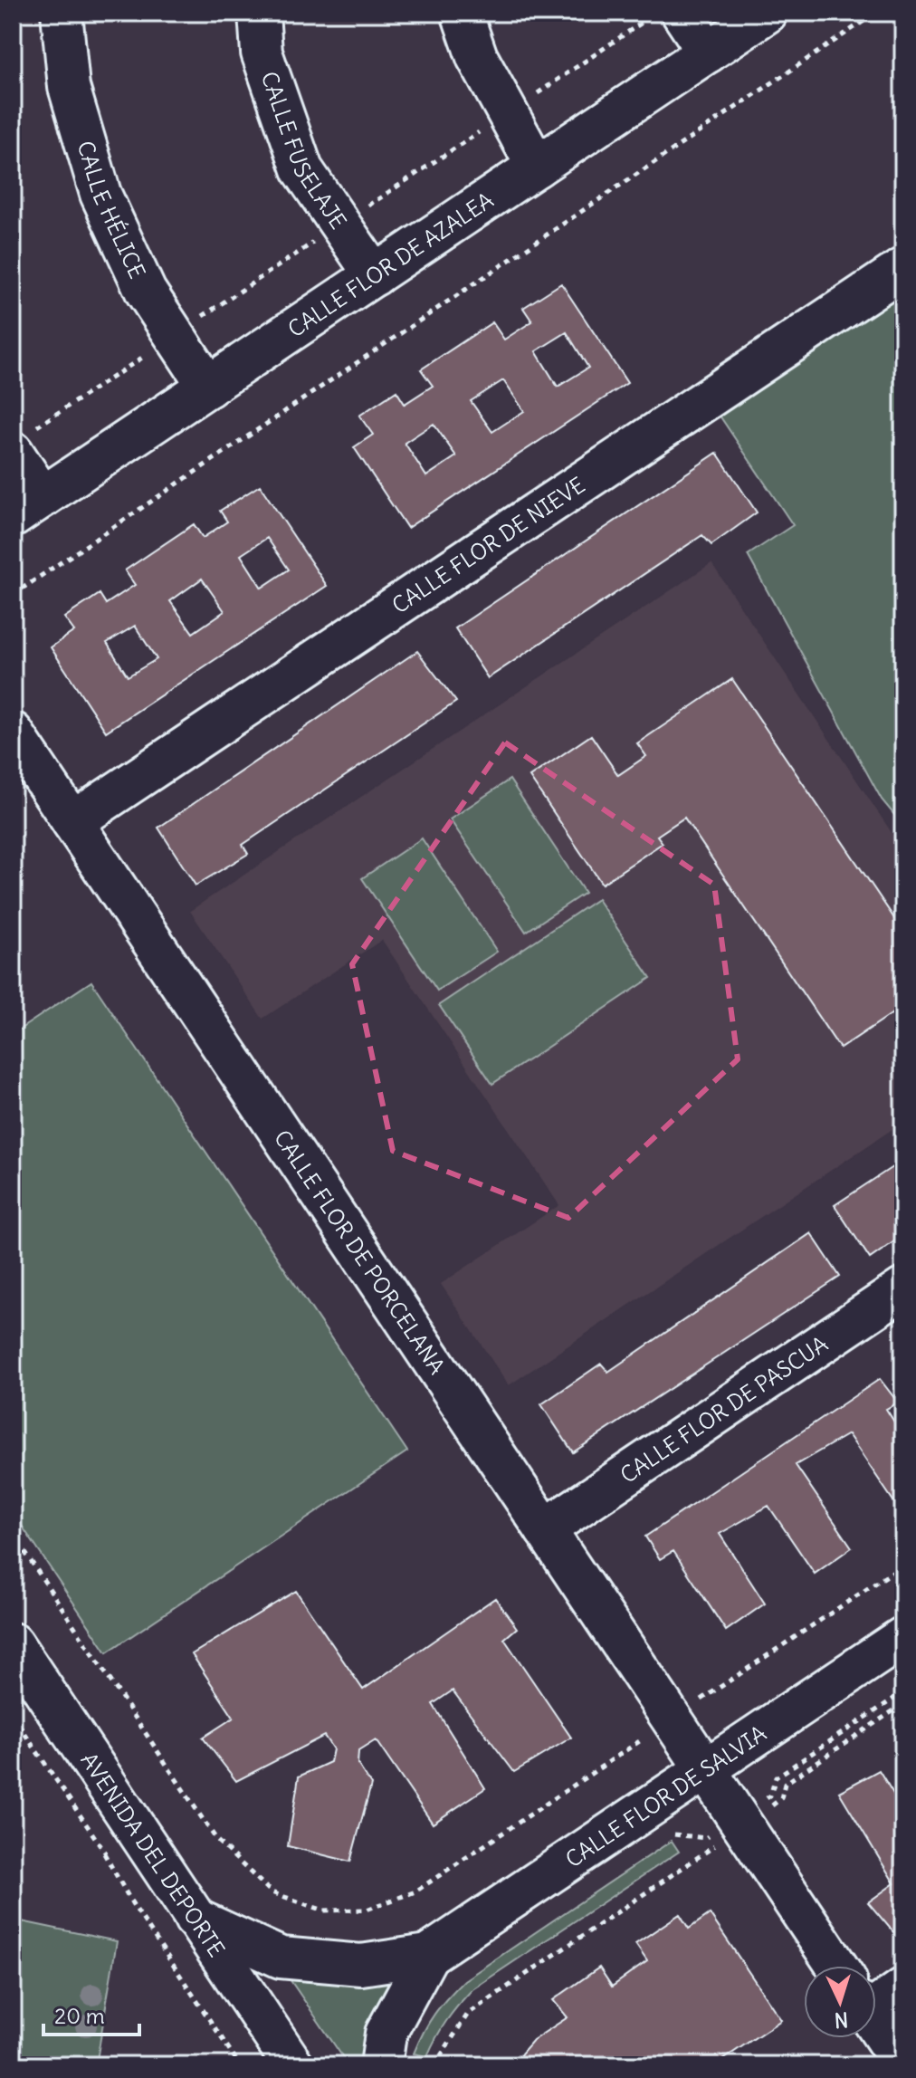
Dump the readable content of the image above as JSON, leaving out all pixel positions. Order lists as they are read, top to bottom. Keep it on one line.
{"streets":{"street":["CALLE FUSELAJE","CALLE HÉLICE","CALLE FLOR DE AZALEA","CALLE FLOR DE NIEVE","CALLE FLOR DE PORCELANA","CALLE FLOR DE PASCUA","CALLE FLOR DE SALVIA","AVENIDA DEL DEPORTE"]},"crossings":[["CALLE FUSELAJE","CALLE FLOR DE AZALEA"],["CALLE HÉLICE","CALLE FLOR DE AZALEA"],["CALLE FLOR DE NIEVE","CALLE FLOR DE PORCELANA"],["CALLE FLOR DE PORCELANA","CALLE FLOR DE PASCUA"],["CALLE FLOR DE PORCELANA","CALLE FLOR DE SALVIA"]],"scale_bar":"20 m","north":"bottom"}
